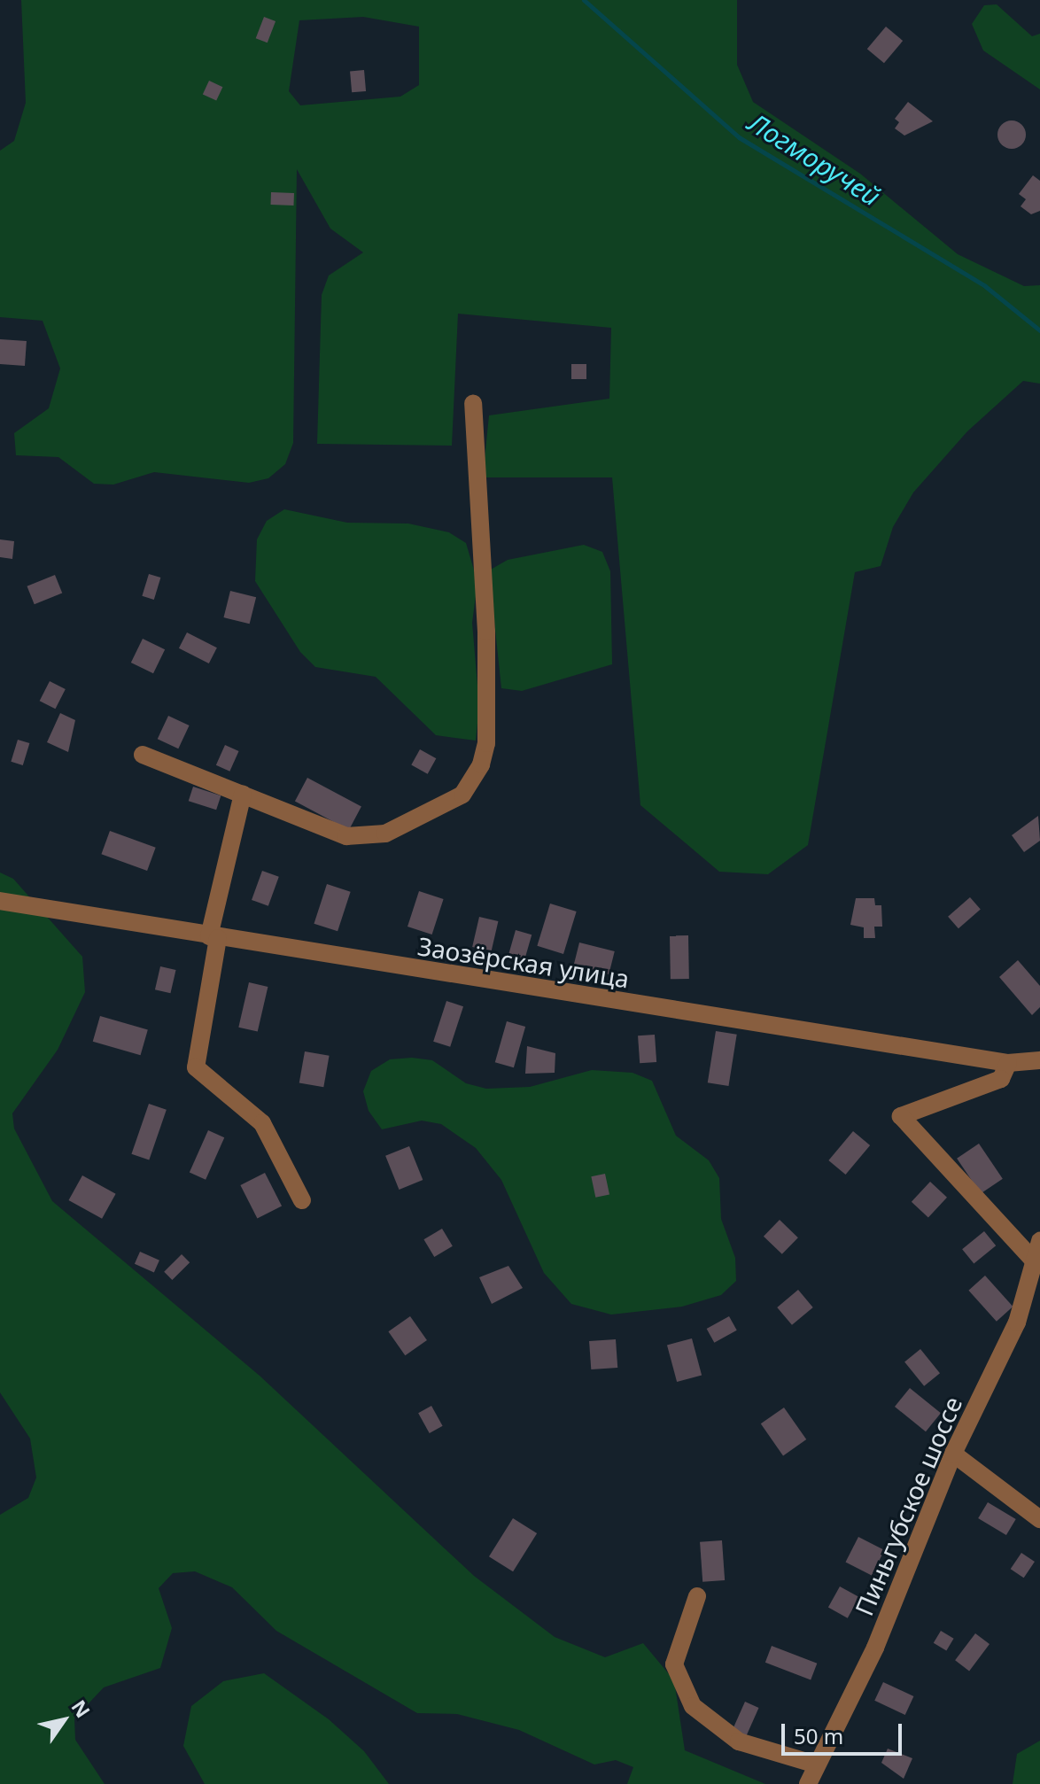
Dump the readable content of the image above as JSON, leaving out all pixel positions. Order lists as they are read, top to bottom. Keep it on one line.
{"streets":{"street":["Заозёрская улица","Пиньгубское шоссе"]},"water":["Логморучей"],"scale_bar":"50 m","north":"top right"}
